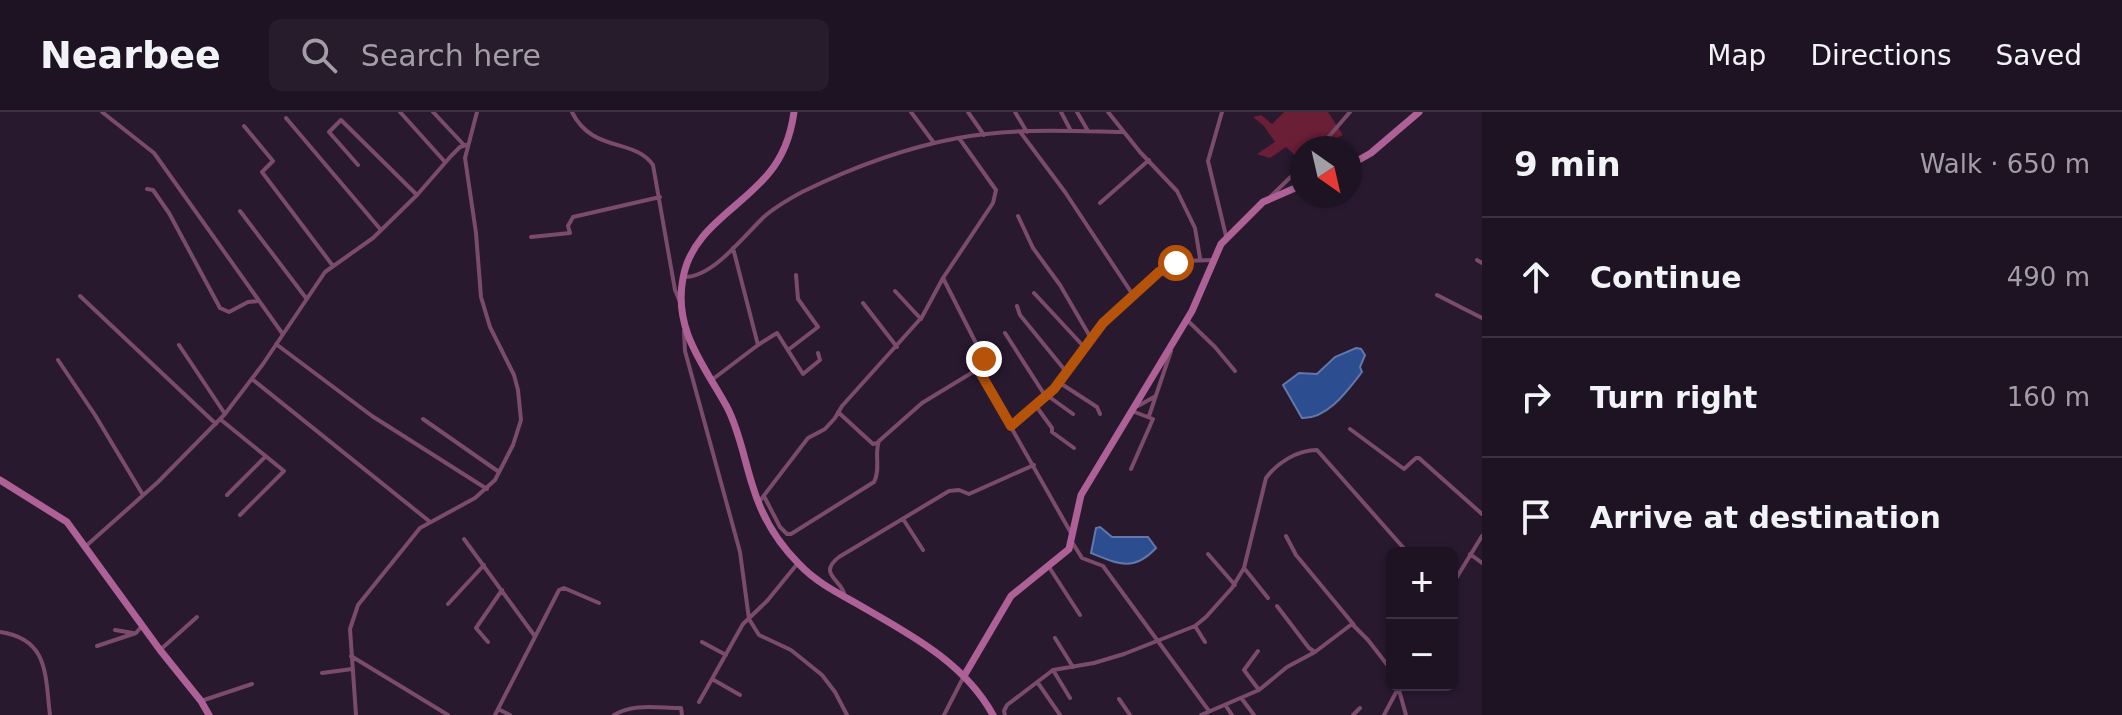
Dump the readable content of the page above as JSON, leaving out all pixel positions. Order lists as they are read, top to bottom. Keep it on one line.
{"north":"bottom right","page":{"header":"Nearbee","search":"Search here","nav":["Map","Directions","Saved"],"heading":["9 min","Walk · 650 m"],"list":[["Continue","490 m"],["Turn right","160 m"],"Arrive at destination"],"map_buttons":["+","−"]}}
